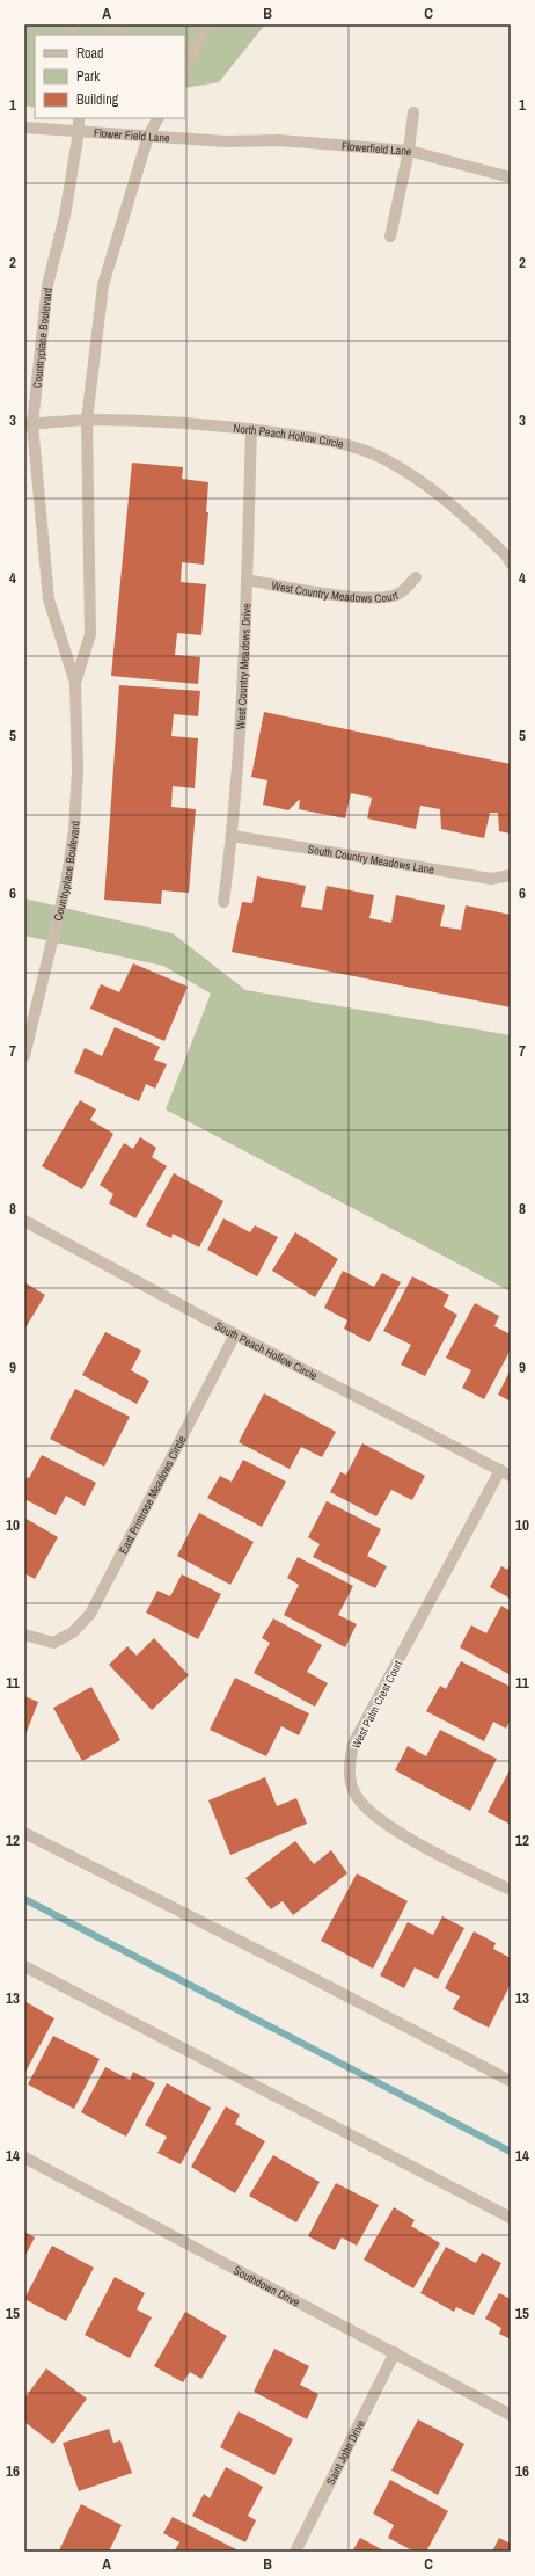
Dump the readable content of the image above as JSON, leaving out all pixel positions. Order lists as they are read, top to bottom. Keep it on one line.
{"streets":{"street":["Flower Field Lane","Flowerfield Lane","Countryplace Boulevard","North Peach Hollow Circle","West Country Meadows Court","West Country Meadows Drive","South Country Meadows Lane","South Peach Hollow Circle","East Primrose Meadows Circle","West Palm Crest Court","Southdown Drive","Saint John Drive"]},"crossings":[["Flower Field Lane","Flowerfield Lane"],["Flower Field Lane","Countryplace Boulevard"],["Countryplace Boulevard","North Peach Hollow Circle"],["North Peach Hollow Circle","West Country Meadows Drive"],["West Country Meadows Court","West Country Meadows Drive"],["West Country Meadows Drive","South Country Meadows Lane"],["South Peach Hollow Circle","East Primrose Meadows Circle"],["South Peach Hollow Circle","West Palm Crest Court"],["Southdown Drive","Saint John Drive"]],"legend":["Road","Park","Building"],"grid":{"columns":["A","B","C"],"rows":["1","2","3","4","5","6","7","8","9","10","11","12","13","14","15","16"]}}
